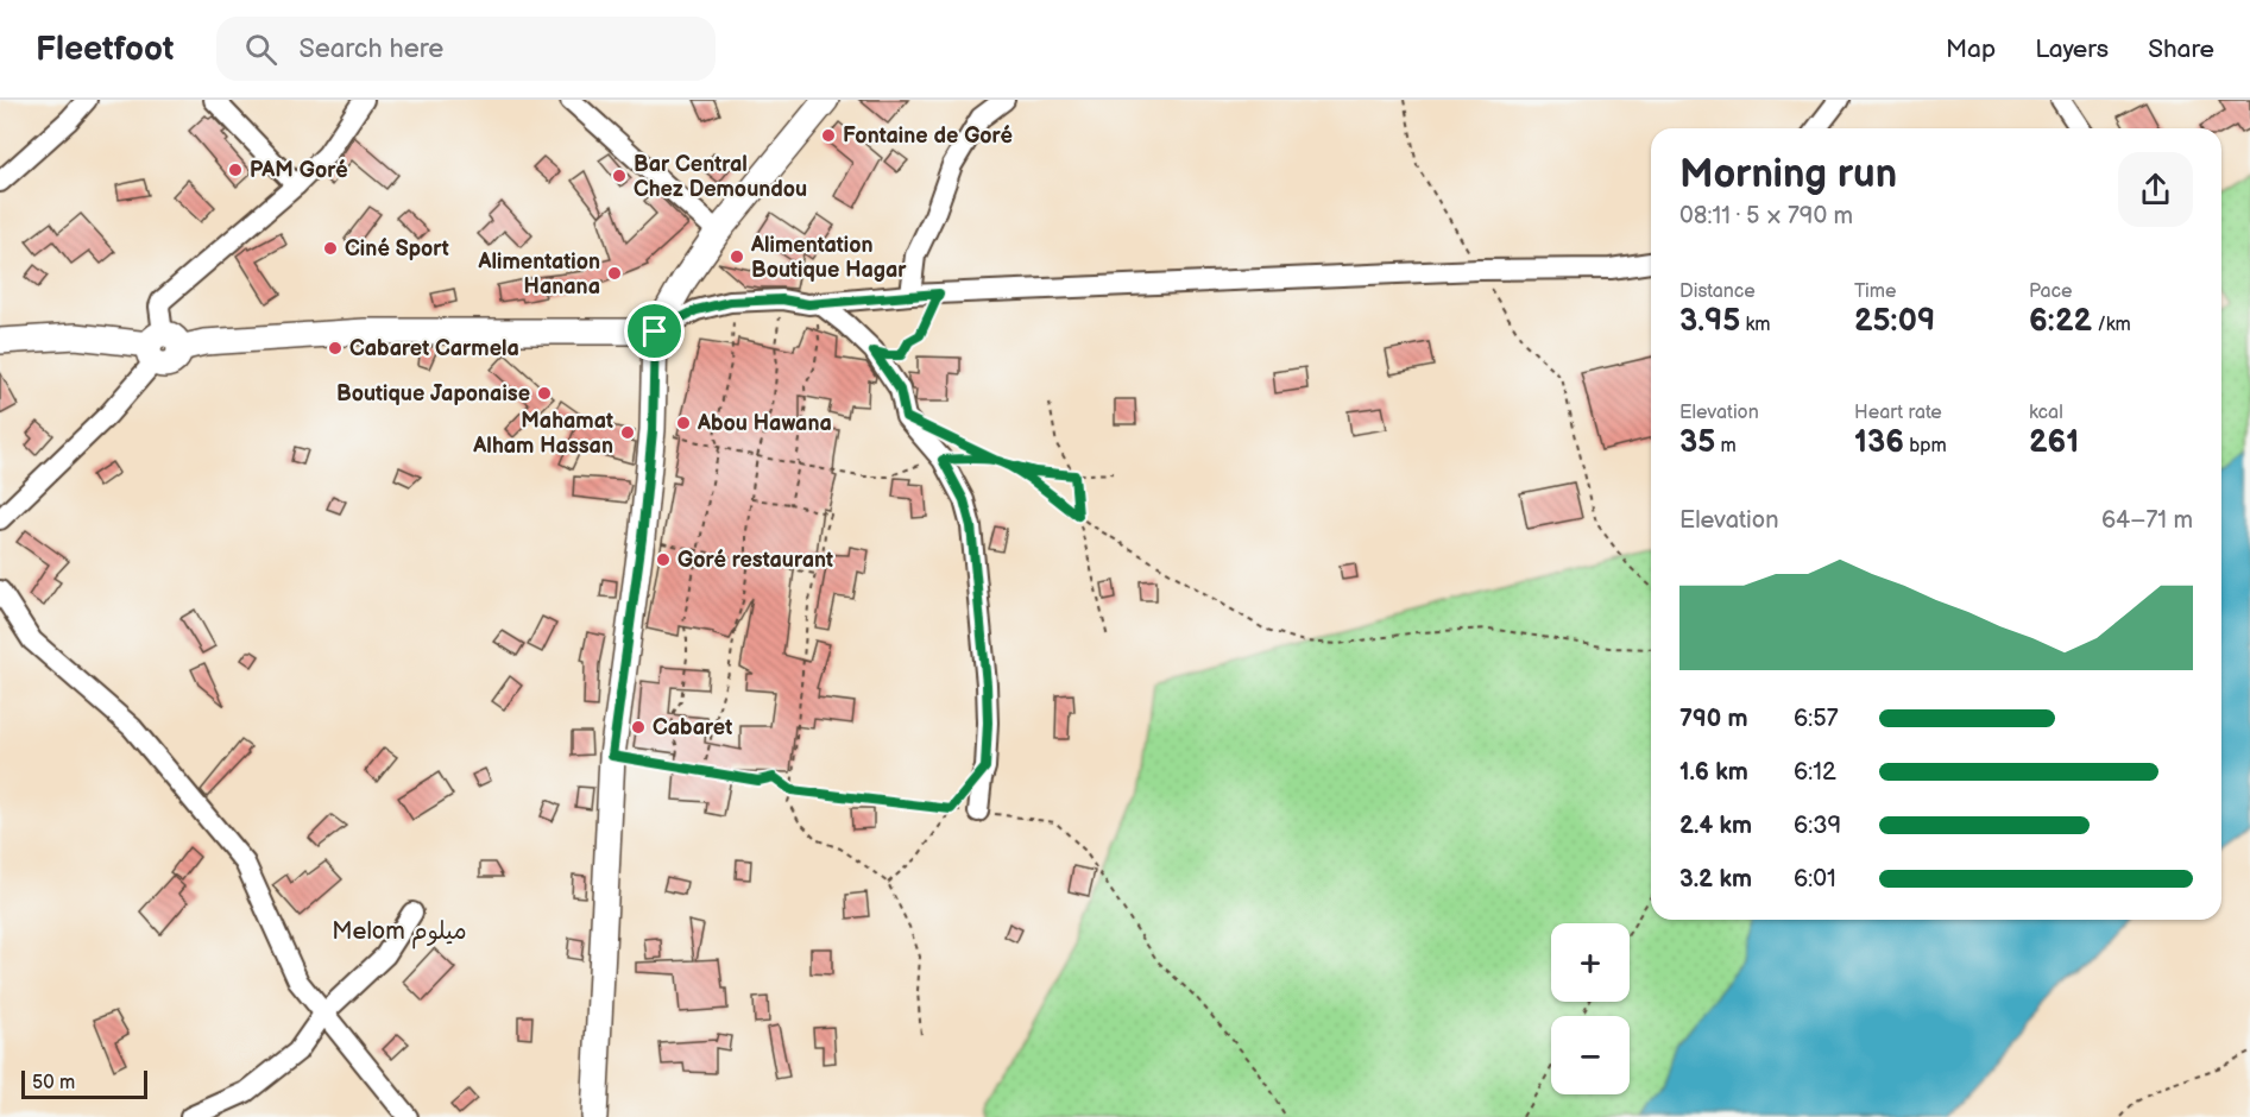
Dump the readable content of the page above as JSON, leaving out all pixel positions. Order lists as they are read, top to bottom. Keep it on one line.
{"districts":["Melom ميلوم"],"places":["Fontaine de Goré","PAM Goré","Bar Central Chez Demoundou","Ciné Sport","Alimentation Boutique Hagar","Alimentation Hanana","Cabaret Carmela","Boutique Japonaise","Abou Hawana","Mahamat Alham Hassan","Goré restaurant","Cabaret"],"scale_bar":"50 m","page":{"header":"Fleetfoot","search":"Search here","nav":["Map","Layers","Share"],"heading":["Morning run","08:11 · 5 × 790 m"],"stats":[["Distance","3.95 km"],["Time","25:09"],["Pace","6:22 /km"],["Elevation","35 m"],["Heart rate","136 bpm"],["kcal","261"]],"chart":["Elevation","64–71 m"],"list":[{"name":"790 m","note":"6:57"},{"name":"1.6 km","note":"6:12"},{"name":"2.4 km","note":"6:39"},{"name":"3.2 km","note":"6:01"}],"map_buttons":["+","−"],"scale":"50 m"}}
